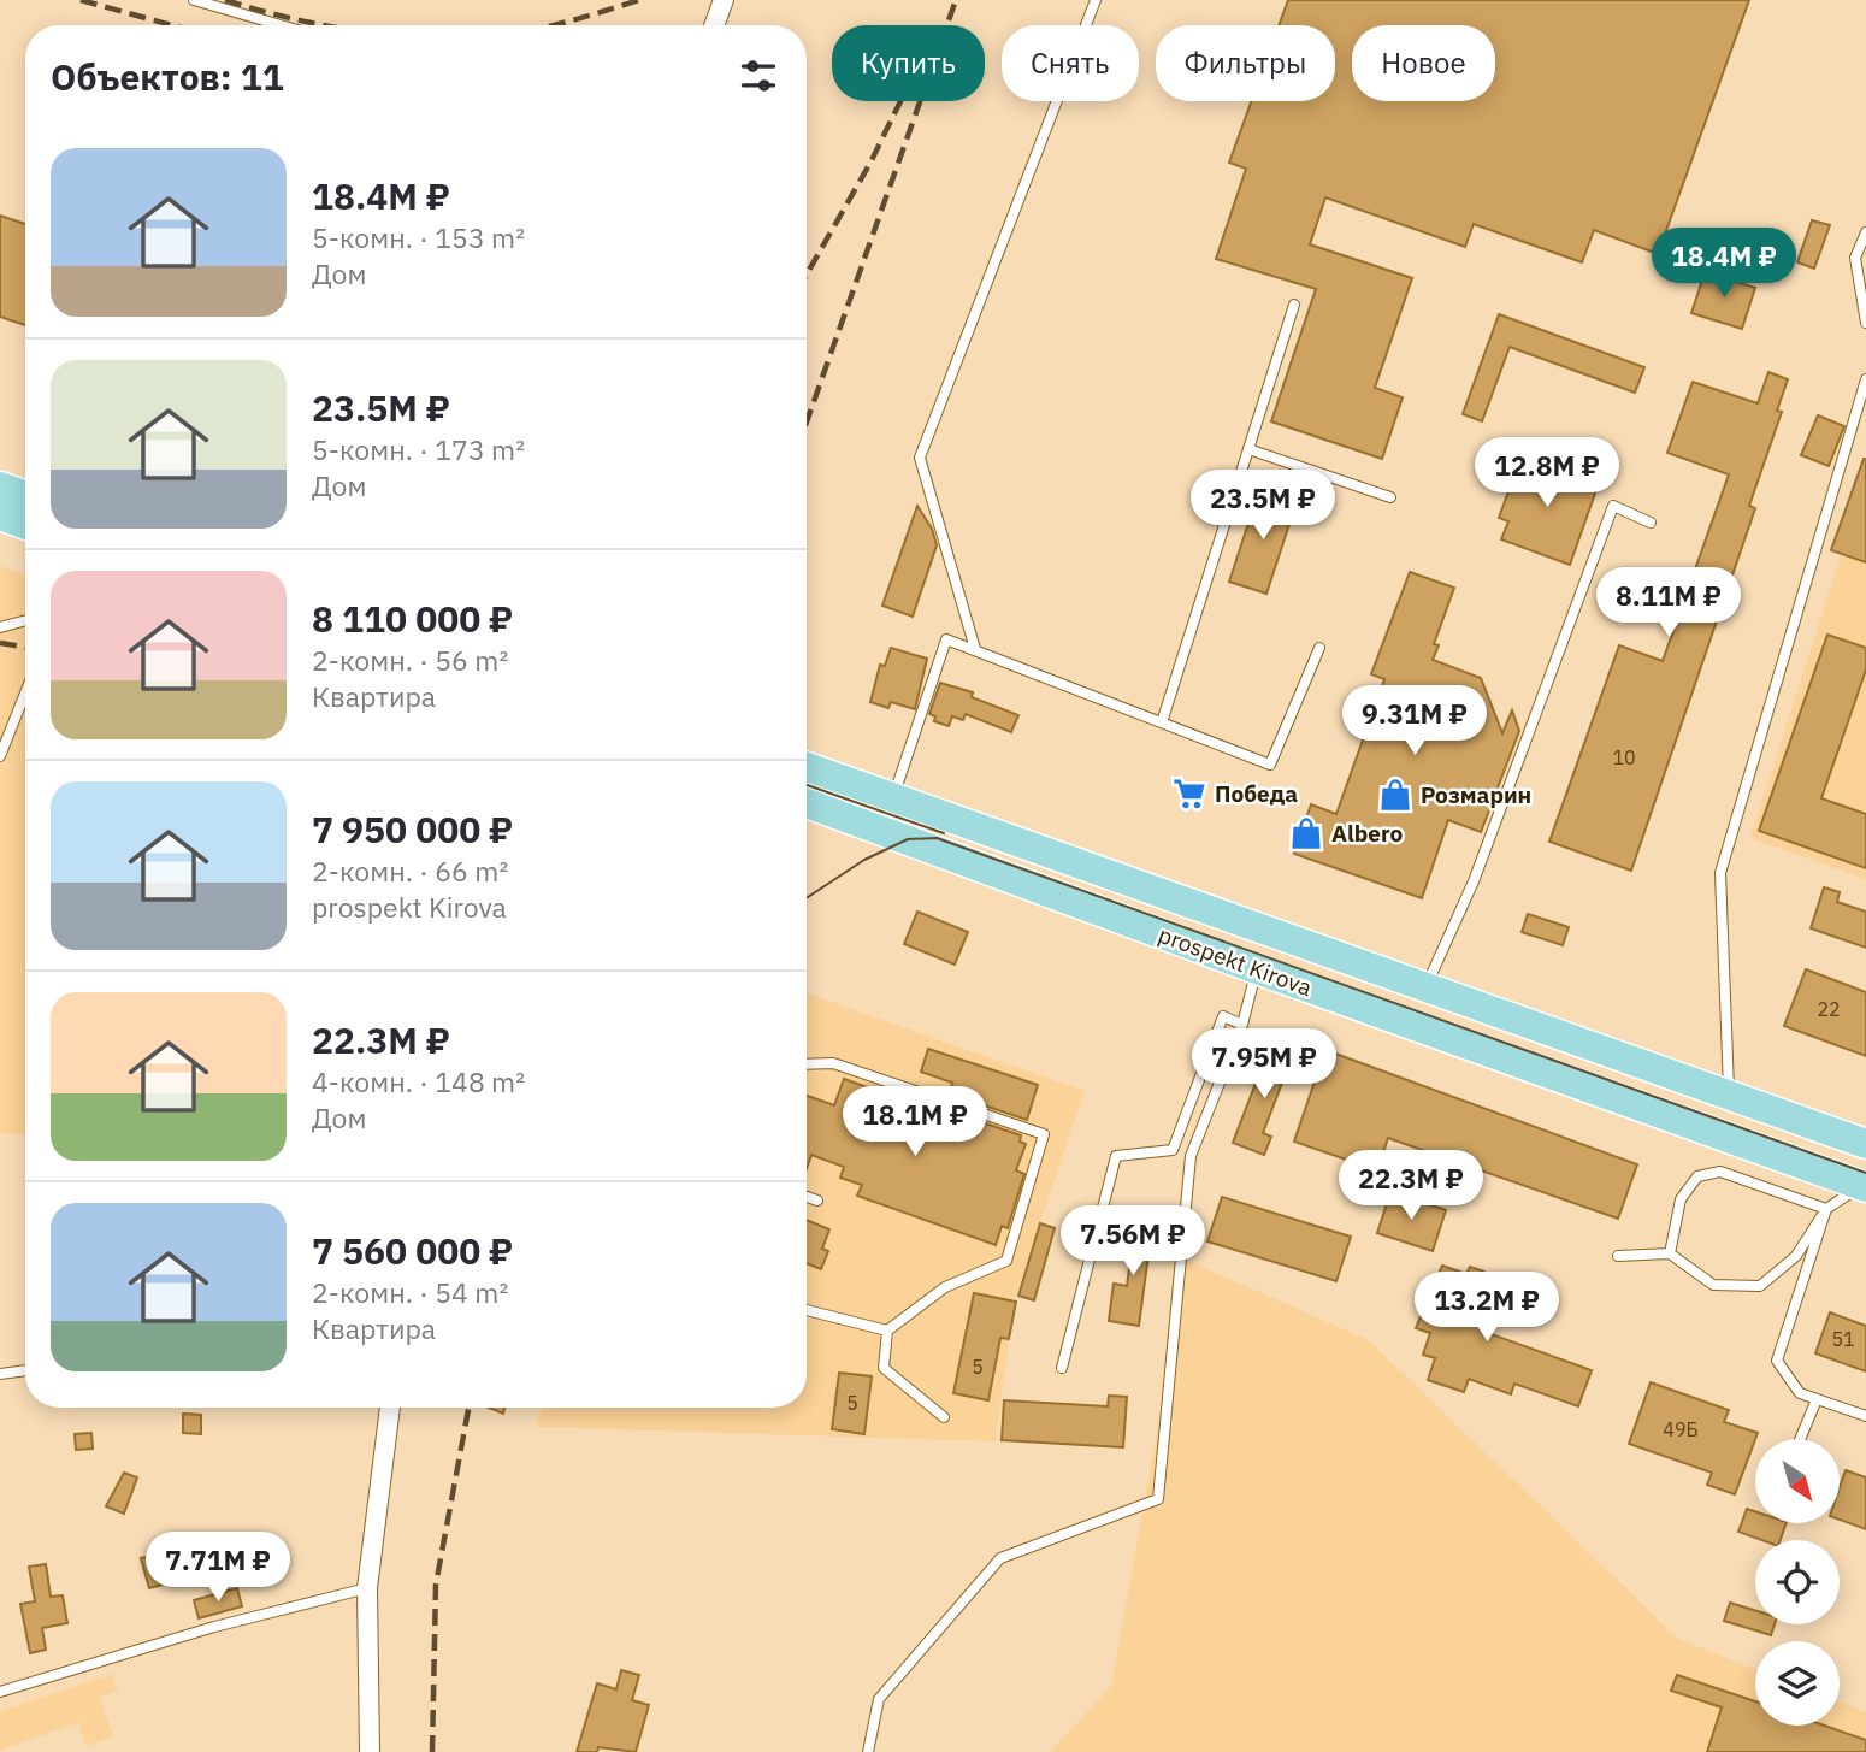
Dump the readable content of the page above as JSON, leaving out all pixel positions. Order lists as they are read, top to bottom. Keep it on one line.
{"streets":{"main road":["prospekt Kirova"]},"places":{"supermarket":["Победа"],"shop":["Розмарин","Albero"]},"house_numbers":["10","22","51","5","5","49Б"],"north":"bottom right","page":{"chip":["Купить","Снять","Фильтры","Новое"],"heading":"Объектов: 11","list":[{"name":"18.4M ₽","note":"5-комн. · 153 m² · Дом"},{"name":"23.5M ₽","note":"5-комн. · 173 m² · Дом"},{"name":"8 110 000 ₽","note":"2-комн. · 56 m² · Квартира"},{"name":"7 950 000 ₽","note":"2-комн. · 66 m² · prospekt Kirova"},{"name":"22.3M ₽","note":"4-комн. · 148 m² · Дом"},{"name":"7 560 000 ₽","note":"2-комн. · 54 m² · Квартира"}],"price":["18.4M ₽","12.8M ₽","23.5M ₽","8.11M ₽","9.31M ₽","7.95M ₽","18.1M ₽","22.3M ₽","7.56M ₽","13.2M ₽","7.71M ₽"]}}
